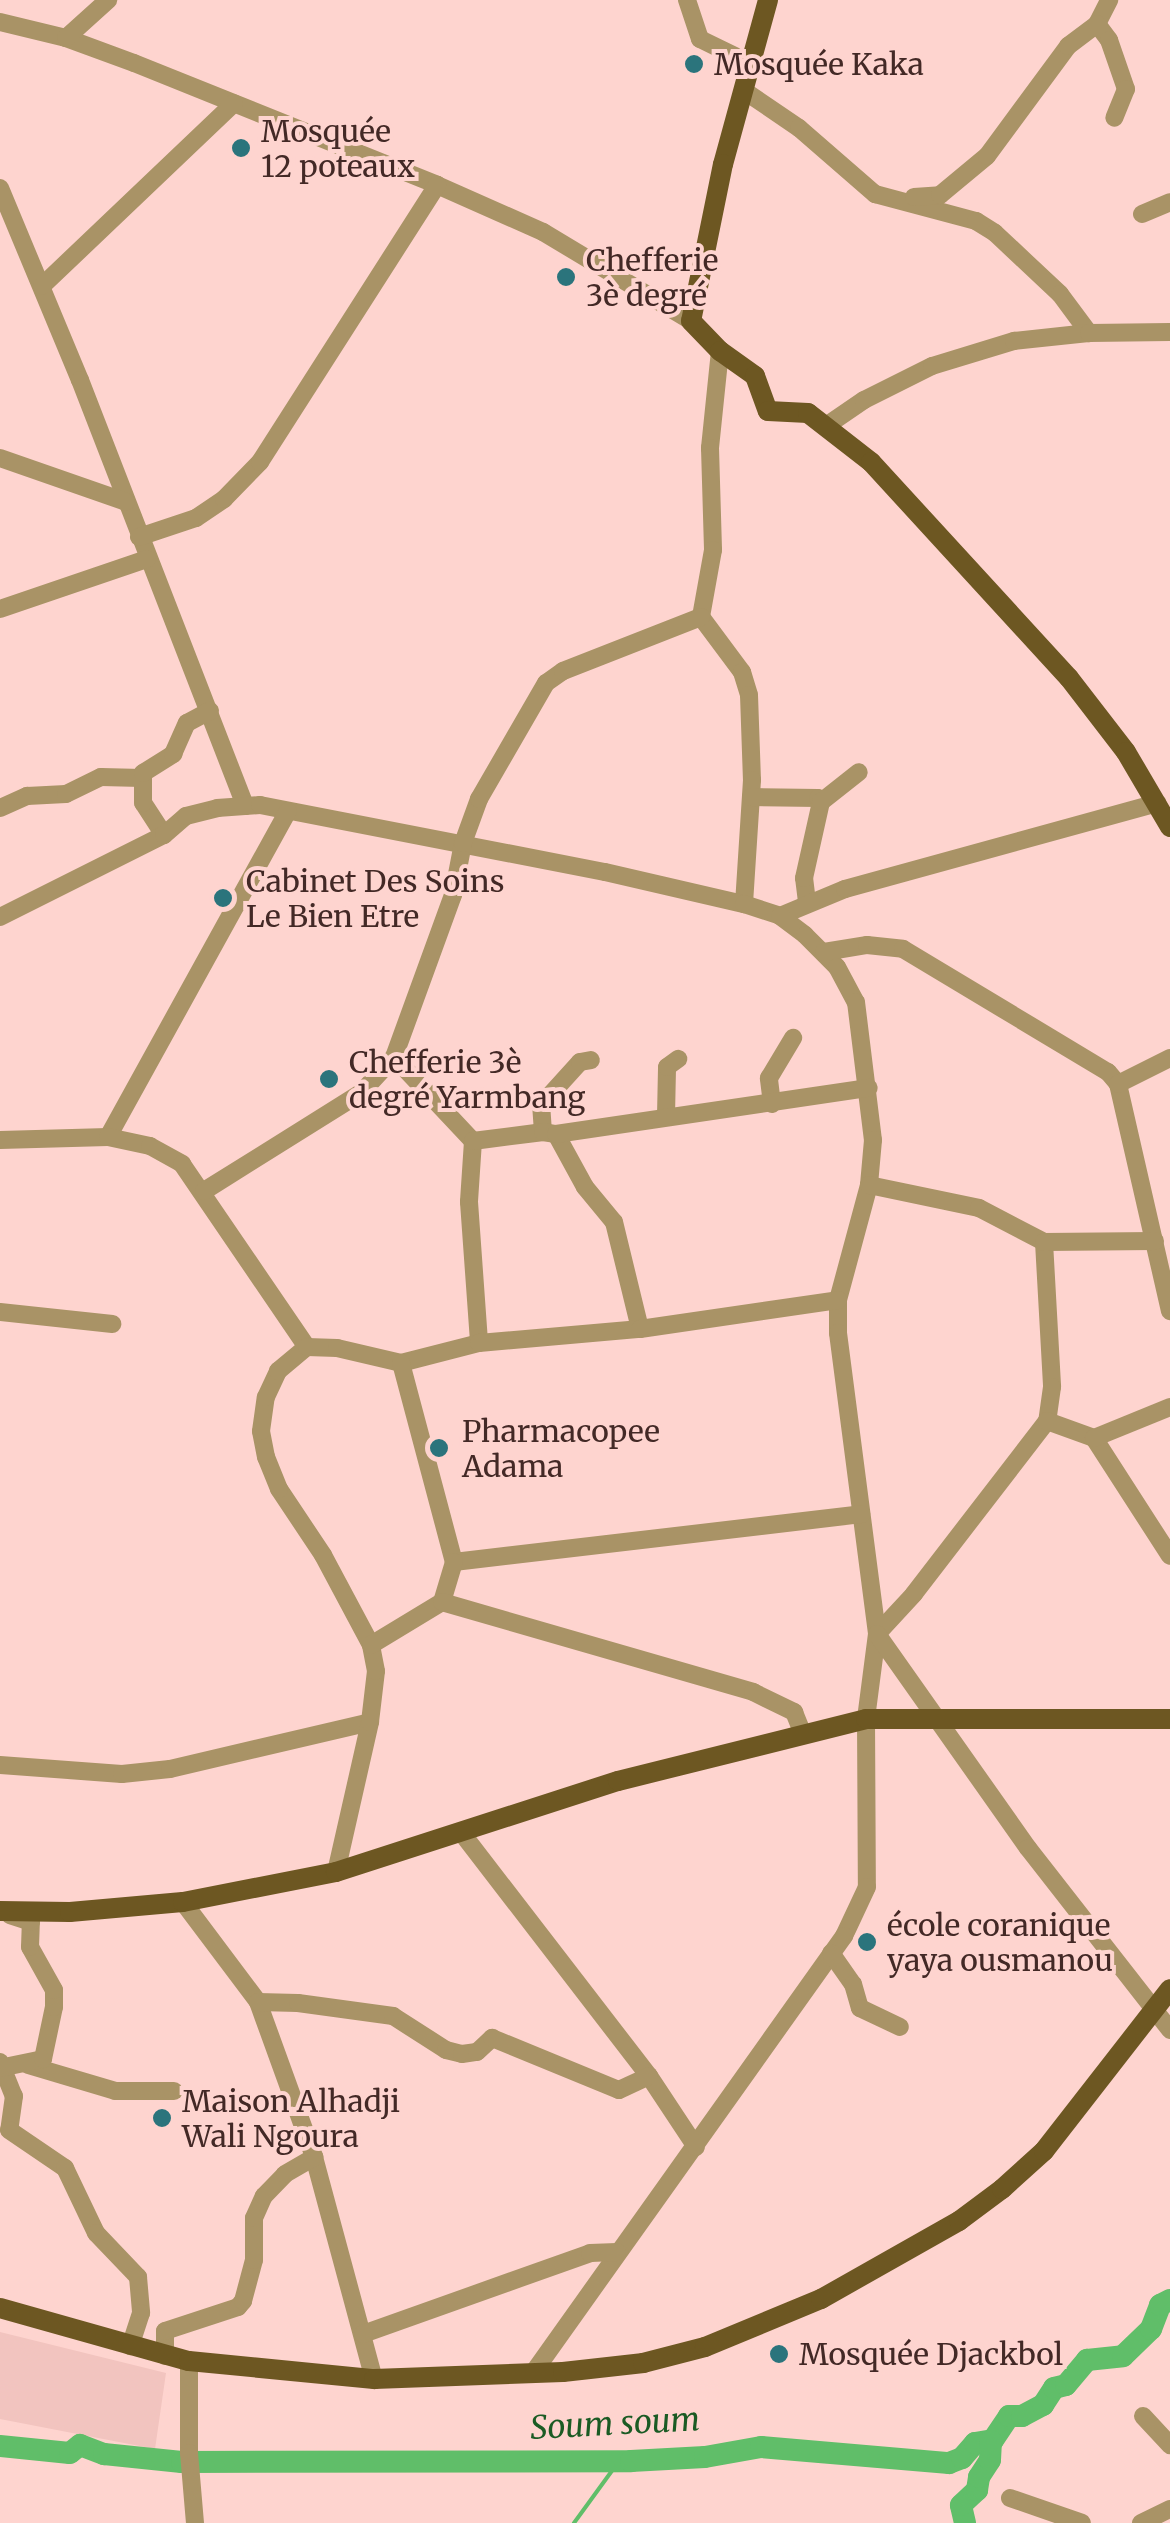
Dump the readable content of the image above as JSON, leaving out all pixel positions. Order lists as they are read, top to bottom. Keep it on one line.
{"water":["Soum soum"],"places":["Mosquée Kaka","Mosquée 12 poteaux","Chefferie 3è degré","Cabinet Des Soins Le Bien Etre","Chefferie 3è degré Yarmbang","Pharmacopee Adama","école coranique yaya ousmanou","Maison Alhadji Wali Ngoura","Mosquée Djackbol"]}
